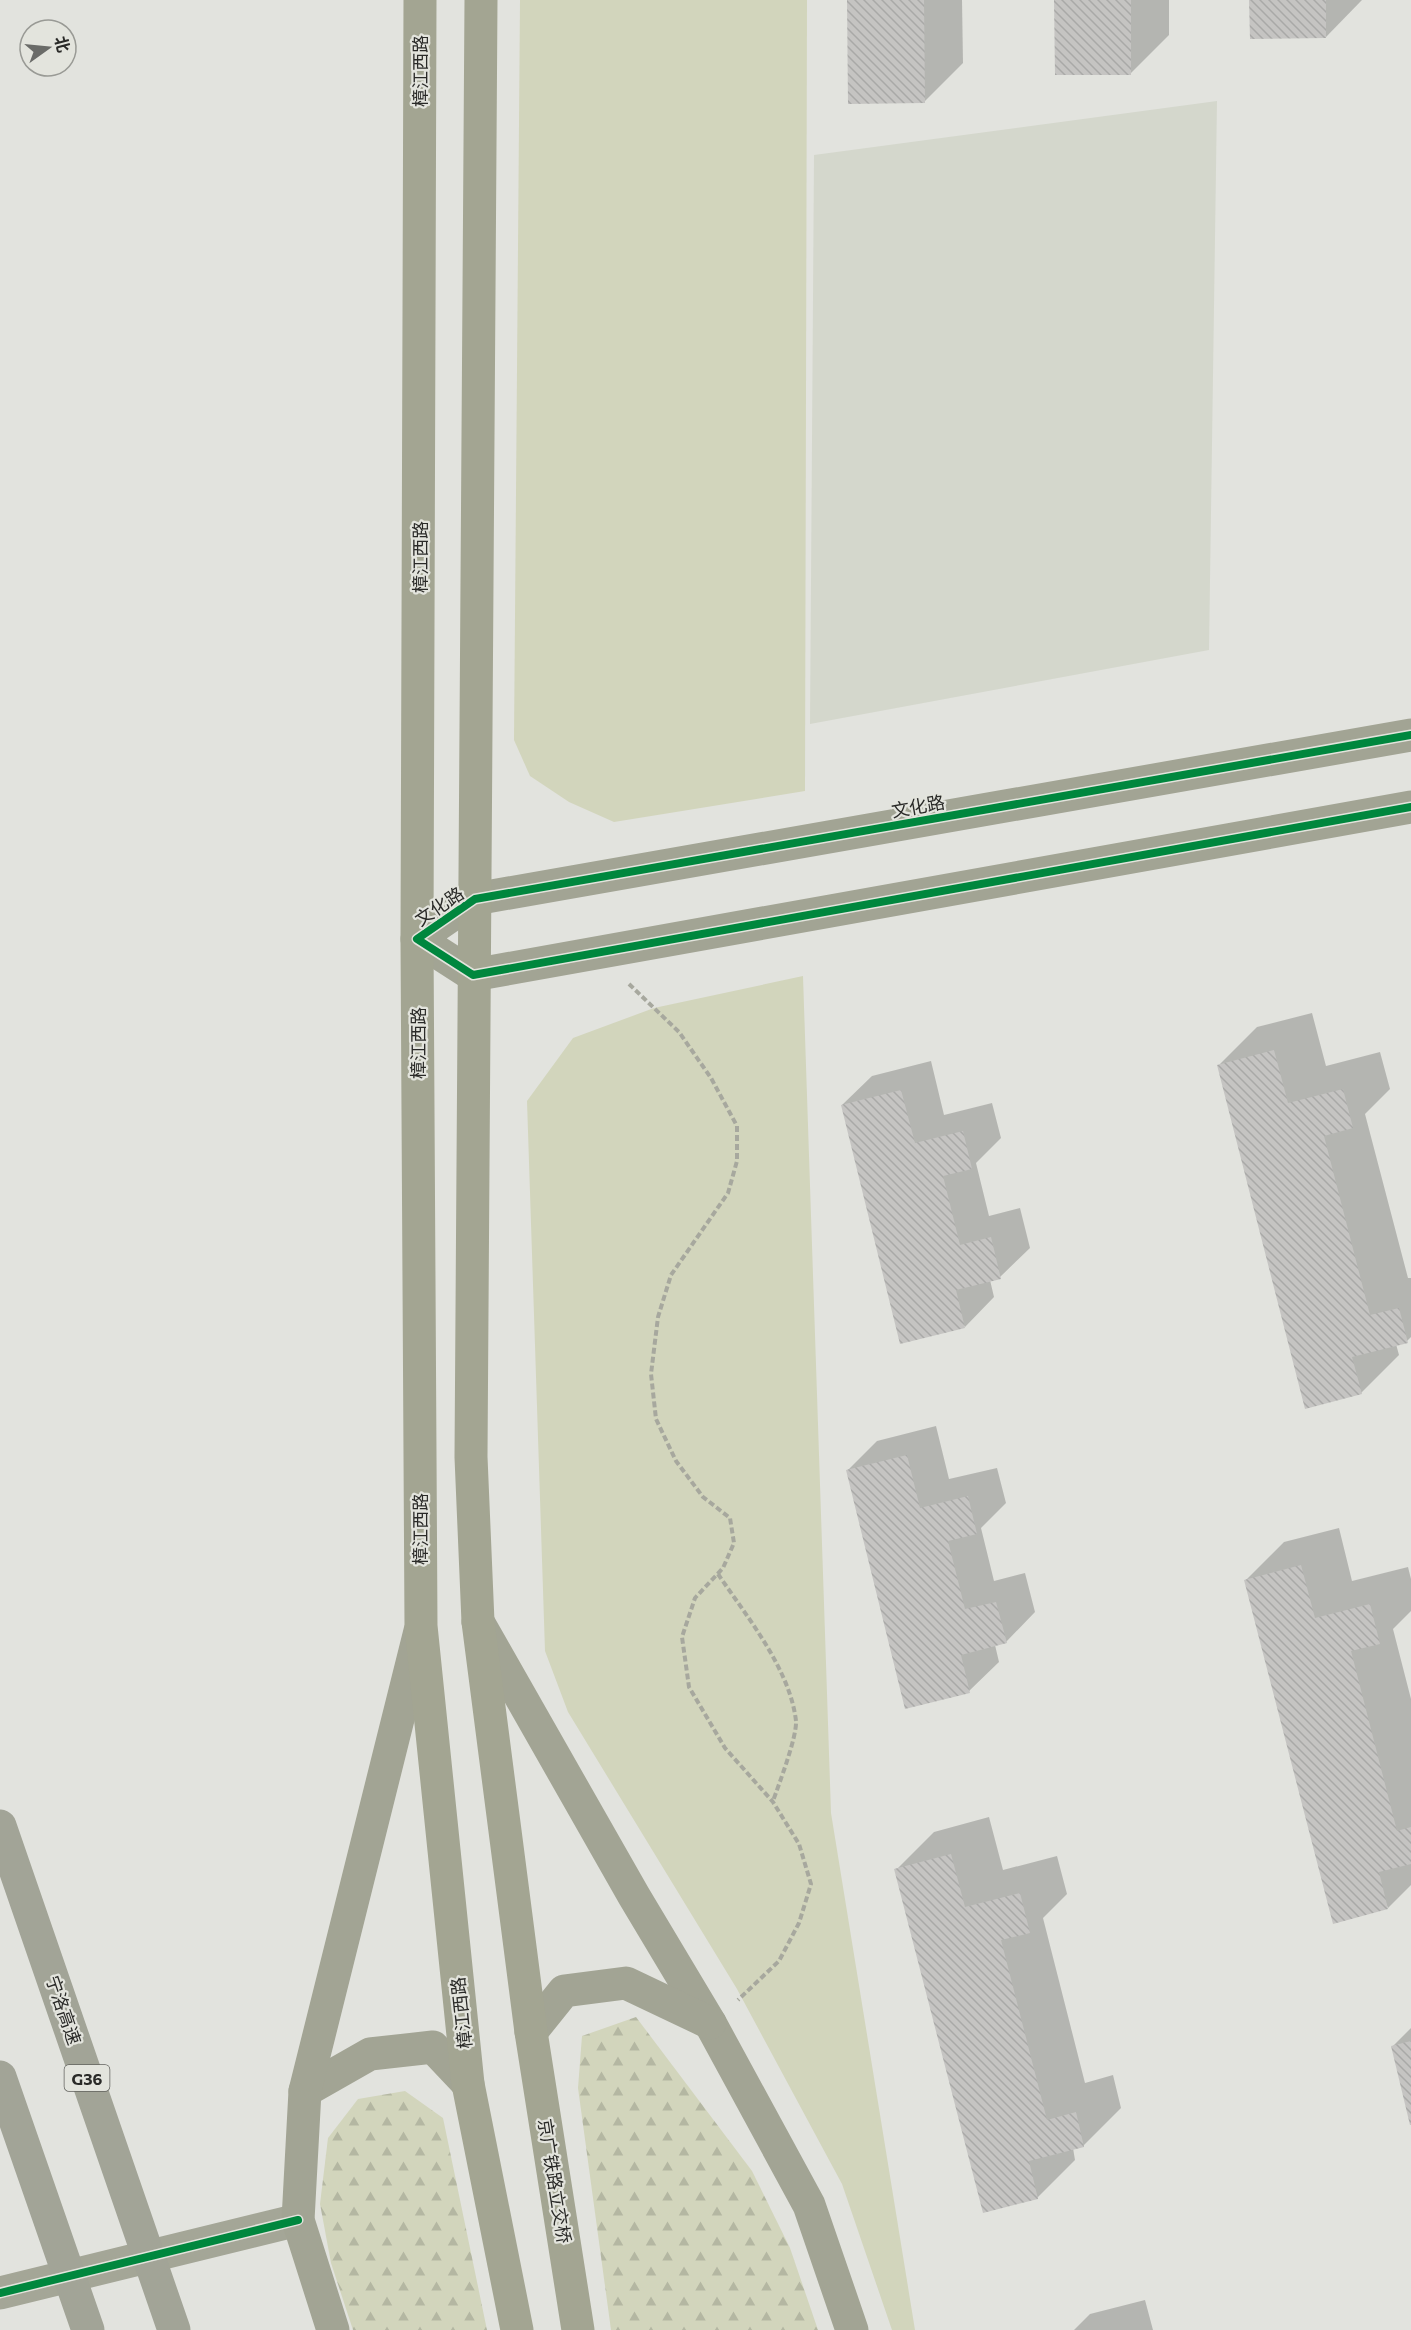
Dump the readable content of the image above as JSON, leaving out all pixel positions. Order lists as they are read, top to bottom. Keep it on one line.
{"streets":{"highway":["宁洛高速","G36"],"main road":["樟江西路","京广铁路立交桥"],"street":["文化路"]},"crossings":[["樟江西路","文化路"]],"north":"right"}
